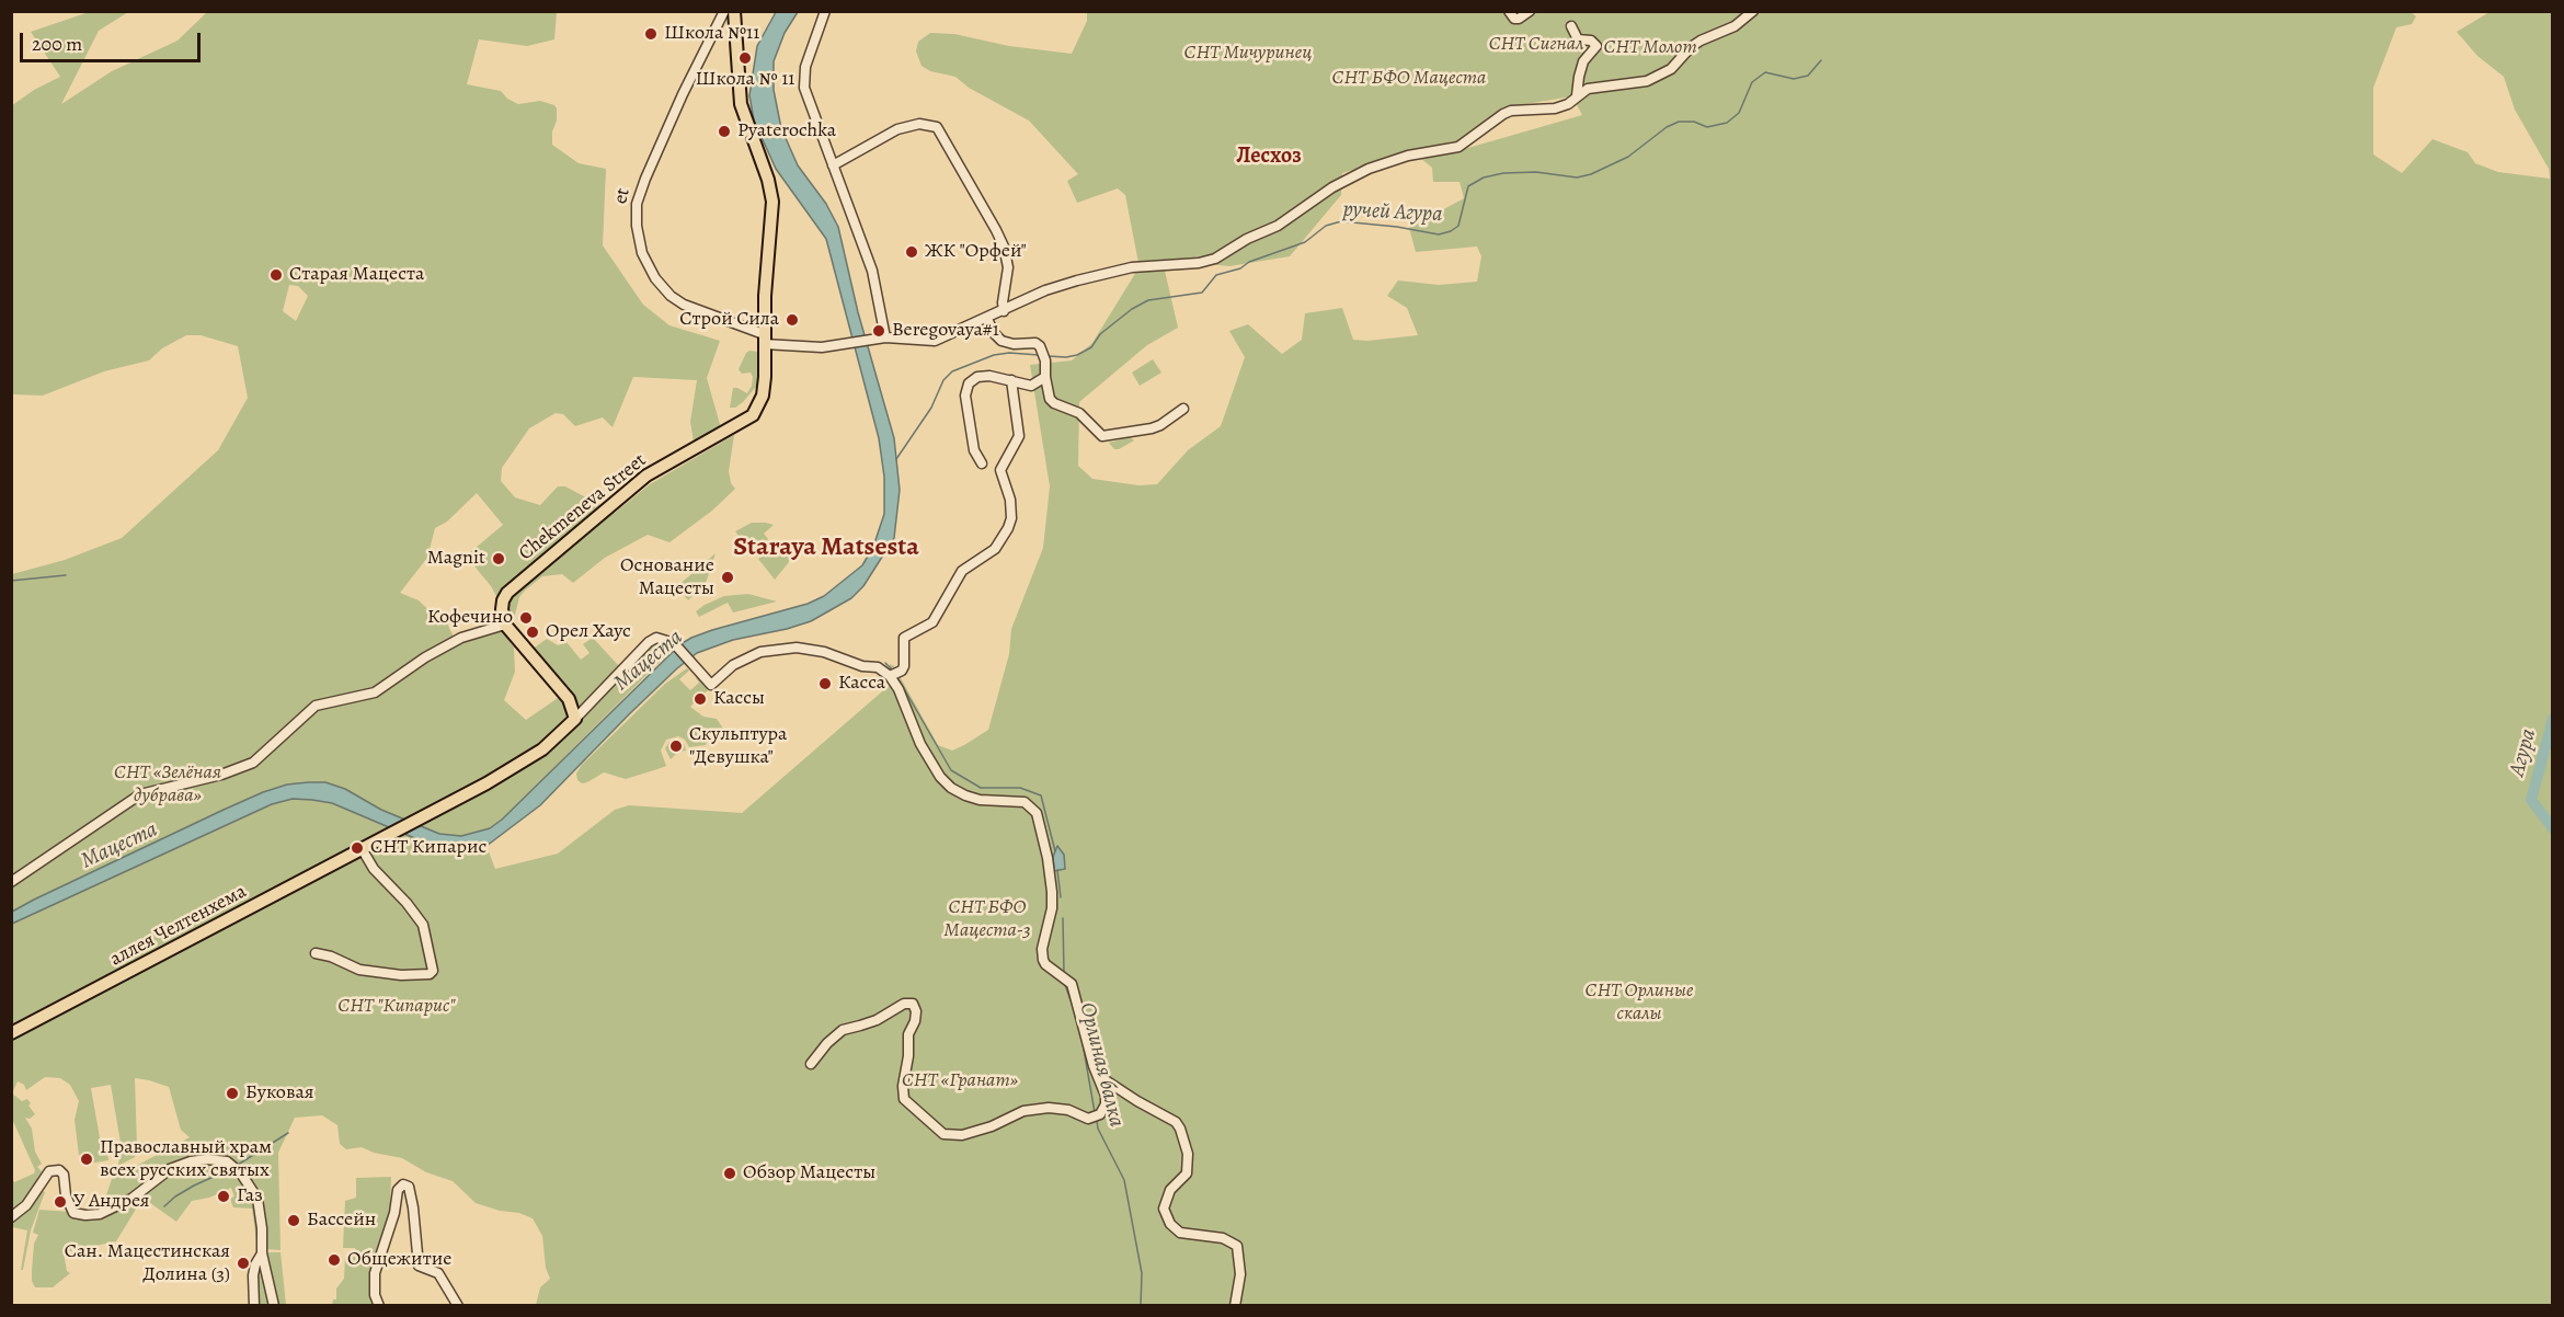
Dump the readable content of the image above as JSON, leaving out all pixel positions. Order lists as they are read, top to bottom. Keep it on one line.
{"streets":{"main road":["Chekmeneva Street","аллея Челтенхема"],"street":["et"]},"crossings":[["et","Chekmeneva Street"]],"districts":["Лесхоз","Staraya Matsesta"],"water":["ручей Агура","Мацеста","Агура","Орлиная балка"],"parks":["СНТ Сигнал","СНТ Молот","СНТ Мичуринец","СНТ БФО Мацеста","СНТ «Зелёная дубрава»","СНТ БФО Мацеста-3","СНТ Орлиные скалы","СНТ \"Кипарис\"","СНТ «Гранат»"],"places":["Школа №11","Школа № 11","Pyaterochka","ЖК \"Орфей\"","Старая Мацеста","Строй Сила","Beregovaya#1","Magnit","Основание Мацесты","Кофечино","Орел Хаус","Касса","Кассы","Скульптура \"Девушка\"","СНТ Кипарис","Буковая","Православный храм всех русских святых","Обзор Мацесты","Газ","У Андрея","Бассейн","Общежитие","Сан. Мацестинская Долина (3)"],"scale_bar":"200 m"}
